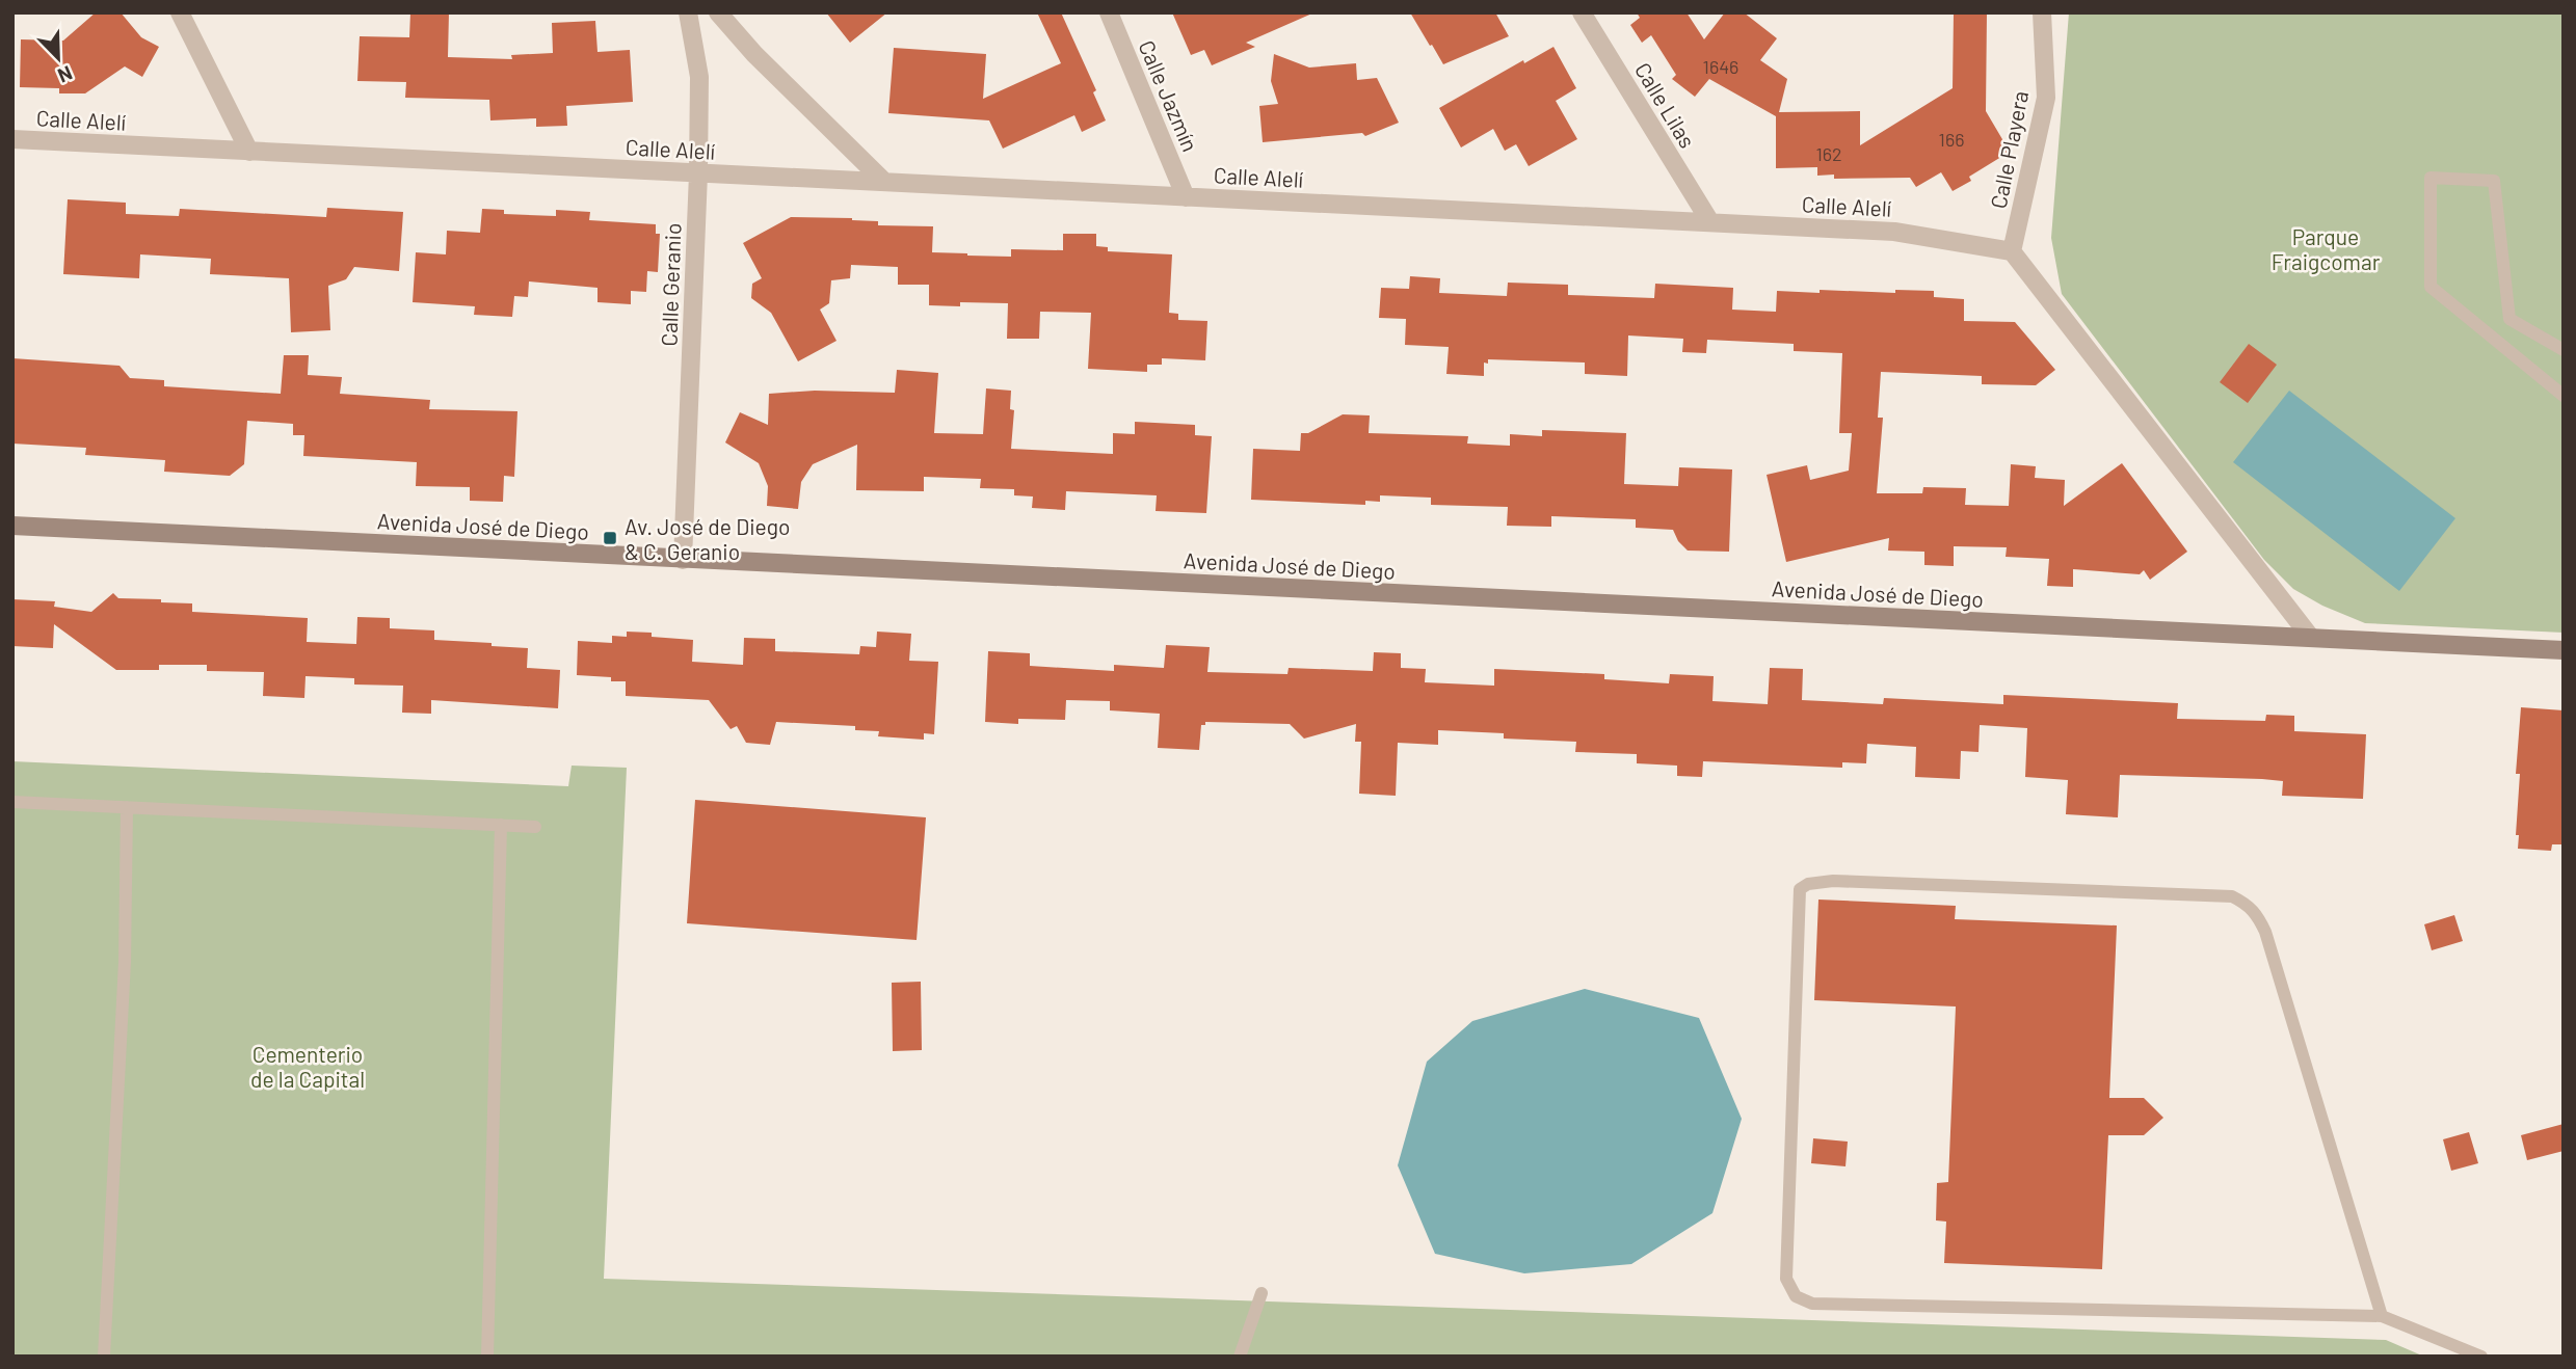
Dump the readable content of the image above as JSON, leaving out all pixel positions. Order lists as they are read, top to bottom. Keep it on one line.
{"streets":{"street":["Calle Jazmín","Calle Lilas","Calle Alelí","Calle Playera","Calle Geranio","Avenida José de Diego"]},"crossings":[["Calle Jazmín","Calle Alelí"],["Calle Lilas","Calle Alelí"],["Calle Alelí","Calle Playera"],["Calle Alelí","Calle Geranio"],["Calle Geranio","Avenida José de Diego"]],"parks":["Parque Fraigcomar","Cementerio de la Capital"],"places":{"transit":["Av. José de Diego & C. Geranio"]},"house_numbers":["1646","166","162"],"north":"bottom right"}
